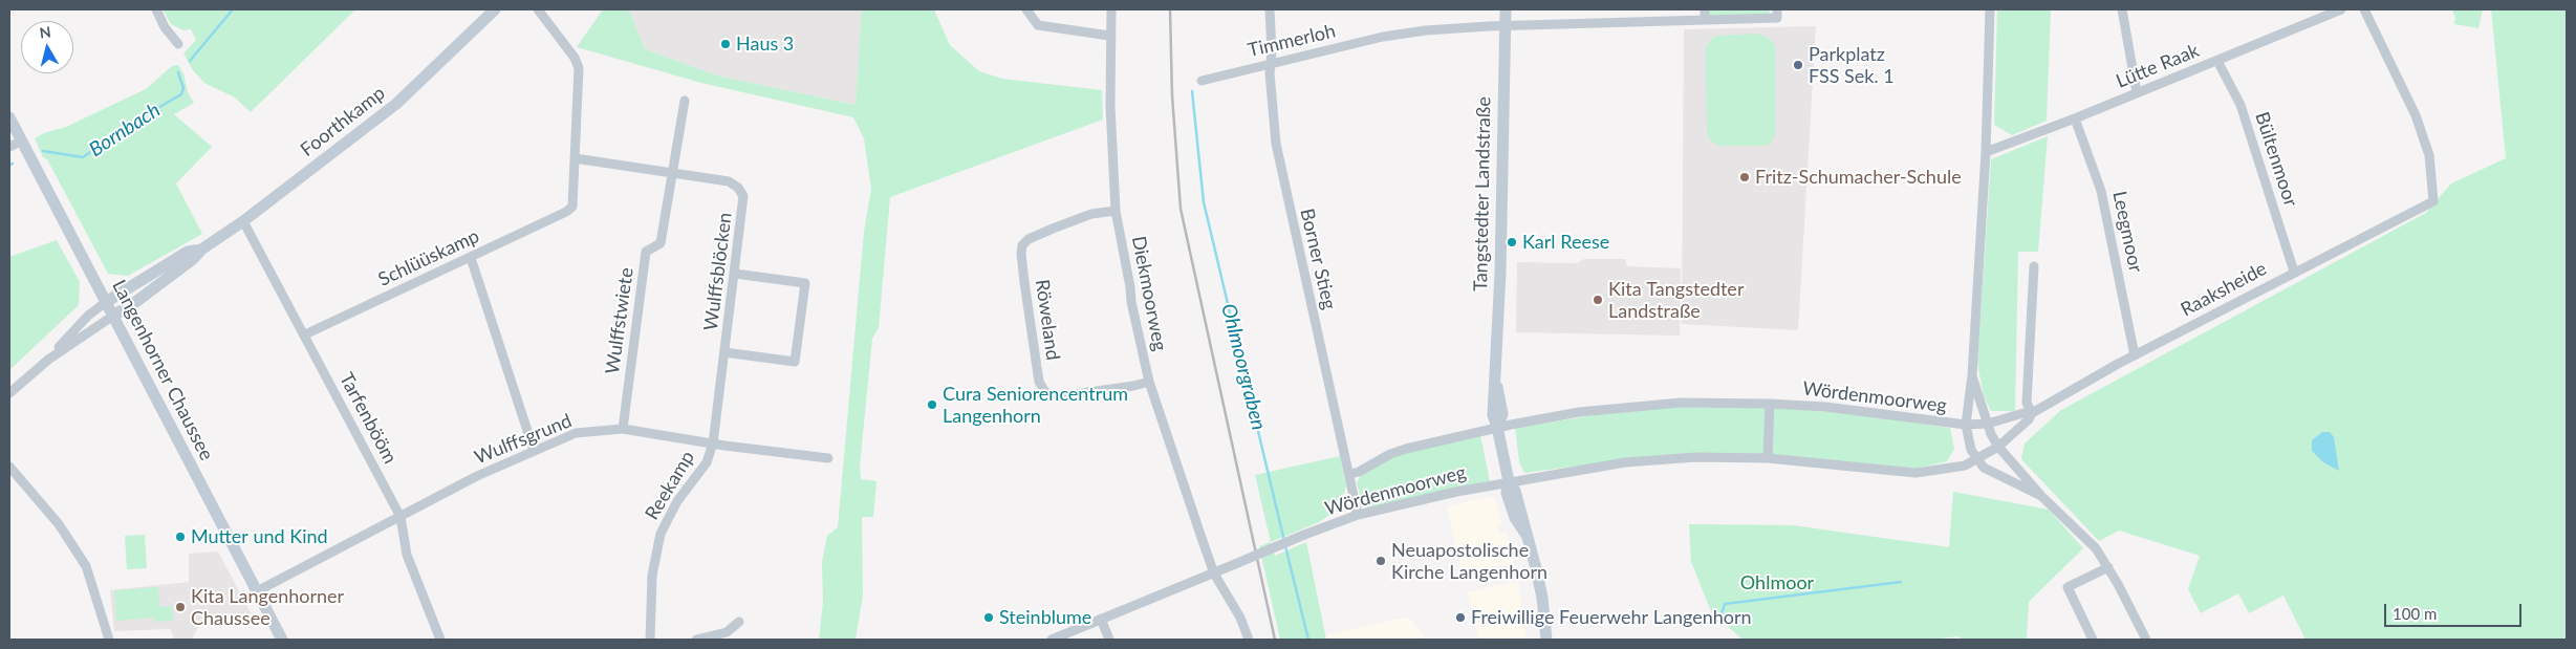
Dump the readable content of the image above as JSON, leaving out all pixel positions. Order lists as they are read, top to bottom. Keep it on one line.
{"streets":{"street":["Timmerloh","Lütte Raak","Foorthkamp","Bültenmoor","Tangstedter Landstraße","Leegmoor","Schlüüskamp","Borner Stieg","Wulffsblöcken","Raaksheide","Diekmoorweg","Röweland","Wulffstwiete","Langenhorner Chaussee","Wördenmoorweg","Tarfenbööm","Wulffsgrund","Reekamp"]},"crossings":[["Timmerloh","Tangstedter Landstraße"],["Timmerloh","Borner Stieg"],["Lütte Raak","Bültenmoor"],["Lütte Raak","Leegmoor"],["Foorthkamp","Langenhorner Chaussee"],["Foorthkamp","Tarfenbööm"],["Bültenmoor","Raaksheide"],["Tangstedter Landstraße","Wördenmoorweg"],["Leegmoor","Raaksheide"],["Schlüüskamp","Wulffsblöcken"],["Schlüüskamp","Tarfenbööm"],["Borner Stieg","Wördenmoorweg"],["Wulffsblöcken","Wulffstwiete"],["Wulffsblöcken","Wulffsgrund"],["Wulffsblöcken","Reekamp"],["Raaksheide","Wördenmoorweg"],["Diekmoorweg","Röweland"],["Diekmoorweg","Wördenmoorweg"],["Wulffstwiete","Wulffsgrund"],["Langenhorner Chaussee","Wulffsgrund"],["Tarfenbööm","Wulffsgrund"],["Wulffsgrund","Reekamp"]],"water":["Bornbach","Ohlmoorgraben"],"parks":["Ohlmoor"],"places":["Haus 3","Parkplatz FSS Sek. 1","Fritz-Schumacher-Schule","Karl Reese","Kita Tangstedter Landstraße","Cura Seniorencentrum Langenhorn","Mutter und Kind","Neuapostolische Kirche Langenhorn","Kita Langenhorner Chaussee","Steinblume","Freiwillige Feuerwehr Langenhorn"],"scale_bar":"100 m","north":"top"}
